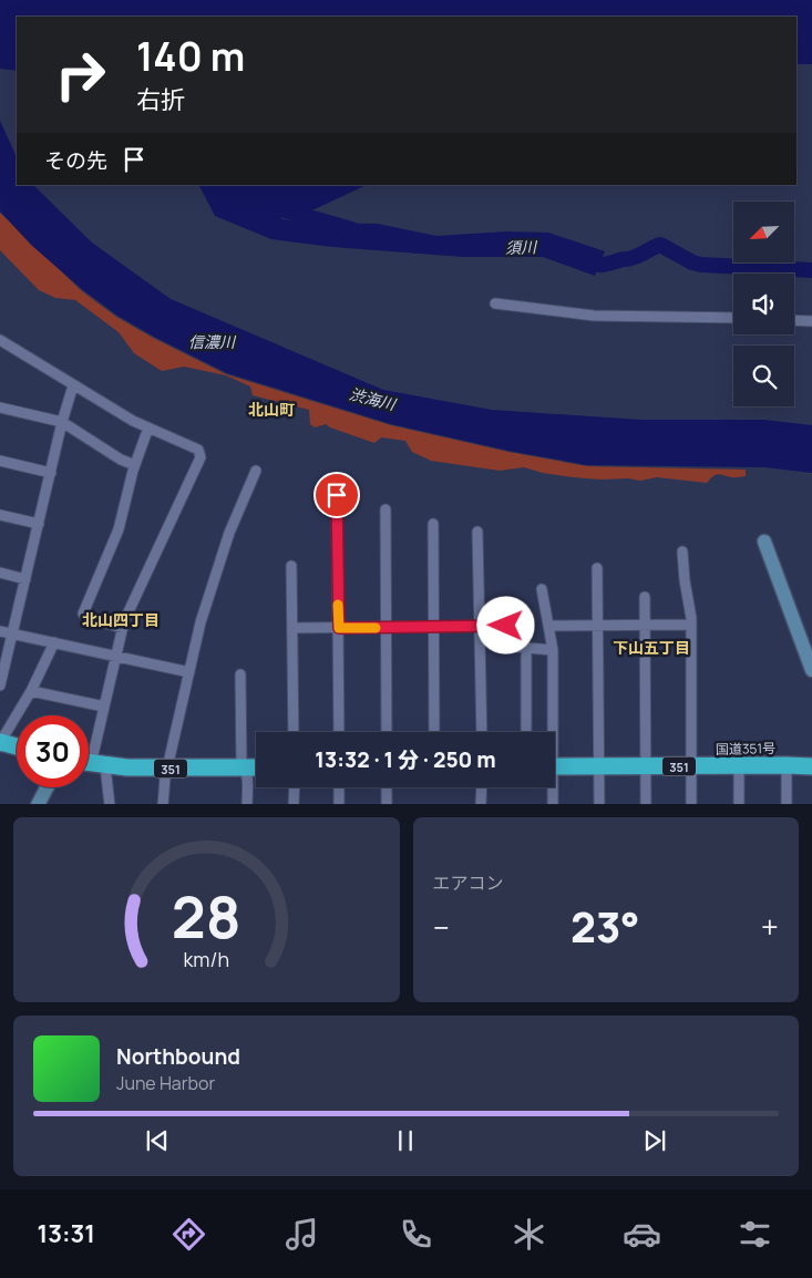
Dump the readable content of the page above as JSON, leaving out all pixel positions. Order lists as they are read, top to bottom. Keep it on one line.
{"streets":{"highway":["国道351号","351"]},"districts":["北山町","北山四丁目","下山五丁目"],"water":["須川","信濃川","渋海川"],"north":"bottom left","page":{"turn":["140 m","右折"],"then":"その先","limit":"30","trip":"13:32 · 1 分 · 250 m","tile":"エアコン","heat":["−","23°","+"],"song":["Northbound","June Harbor"],"tabs":"13:31","gauge":["28","km/h"]}}
